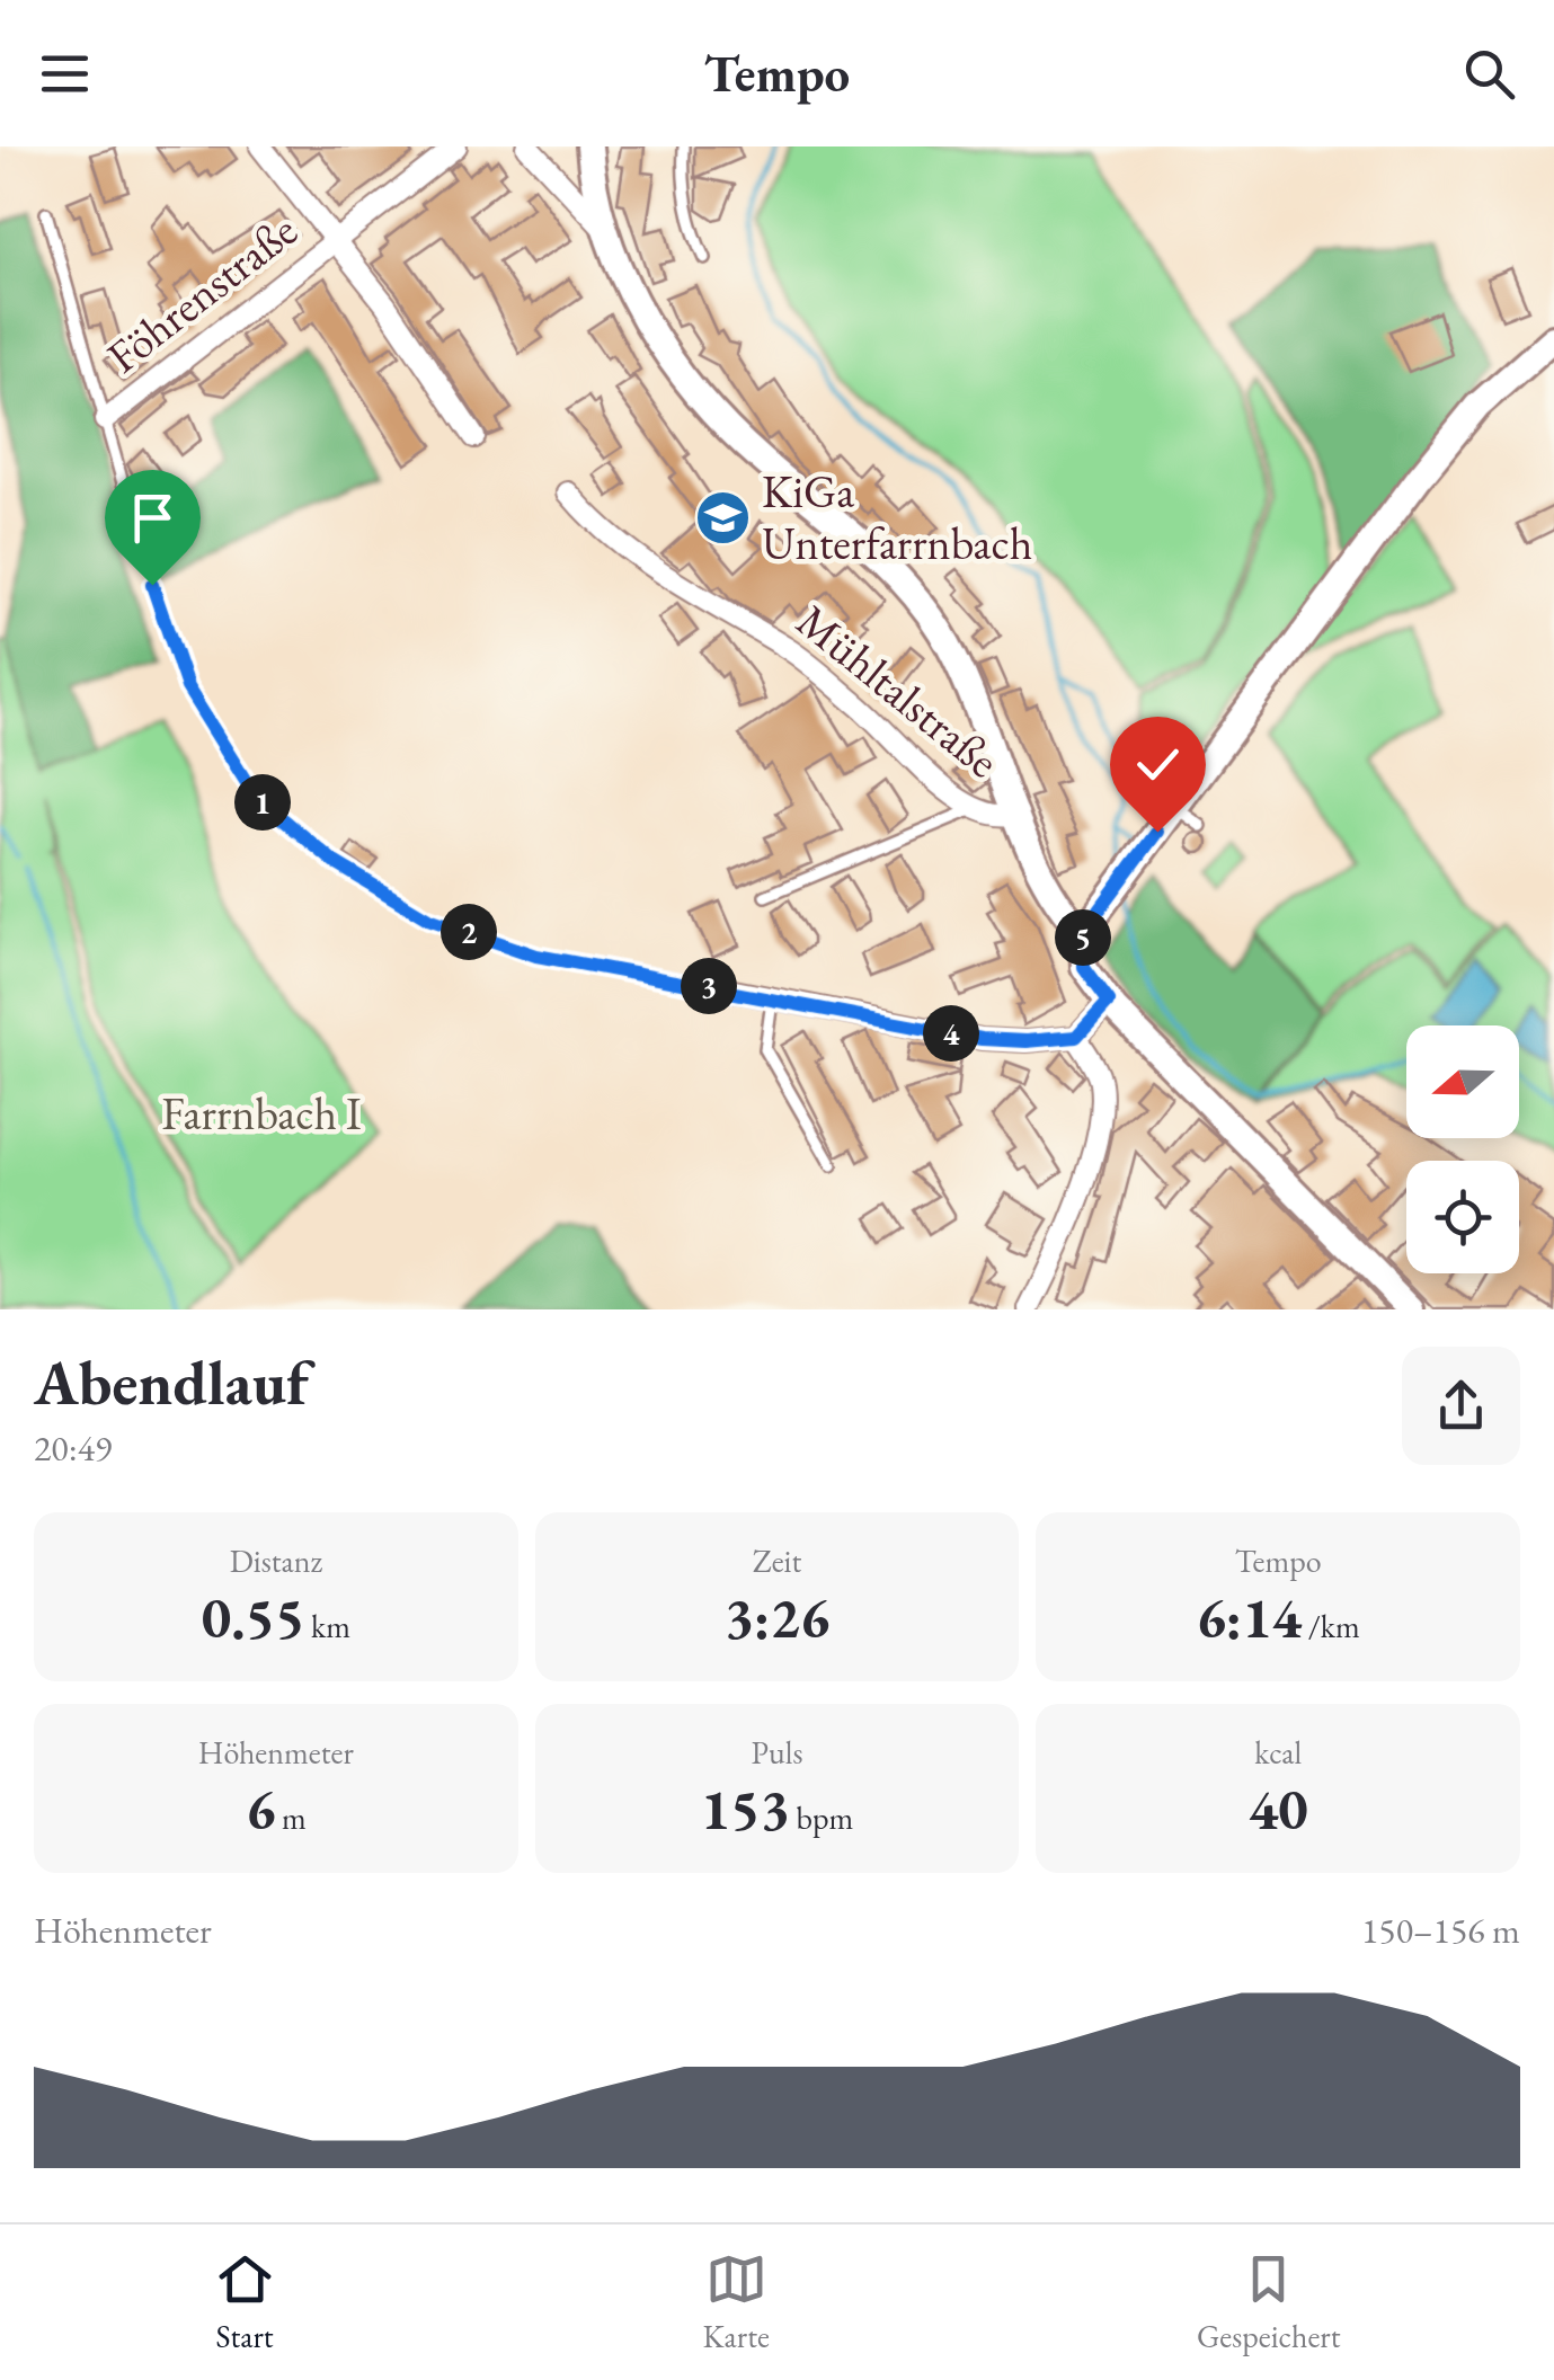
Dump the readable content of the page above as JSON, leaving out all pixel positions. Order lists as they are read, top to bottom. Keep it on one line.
{"streets":{"street":["Föhrenstraße","Mühltalstraße"]},"parks":["Farrnbach I"],"places":{"school or university":["KiGa Unterfarrnbach"]},"north":"left","page":{"header":"Tempo","pins":["1","2","5","3","4"],"heading":["Abendlauf","20:49"],"stats":[["Distanz","0.55 km"],["Zeit","3:26"],["Tempo","6:14 /km"],["Höhenmeter","6 m"],["Puls","153 bpm"],["kcal","40"]],"chart":["Höhenmeter","150–156 m"],"tabs":["Start","Karte","Gespeichert"]}}
